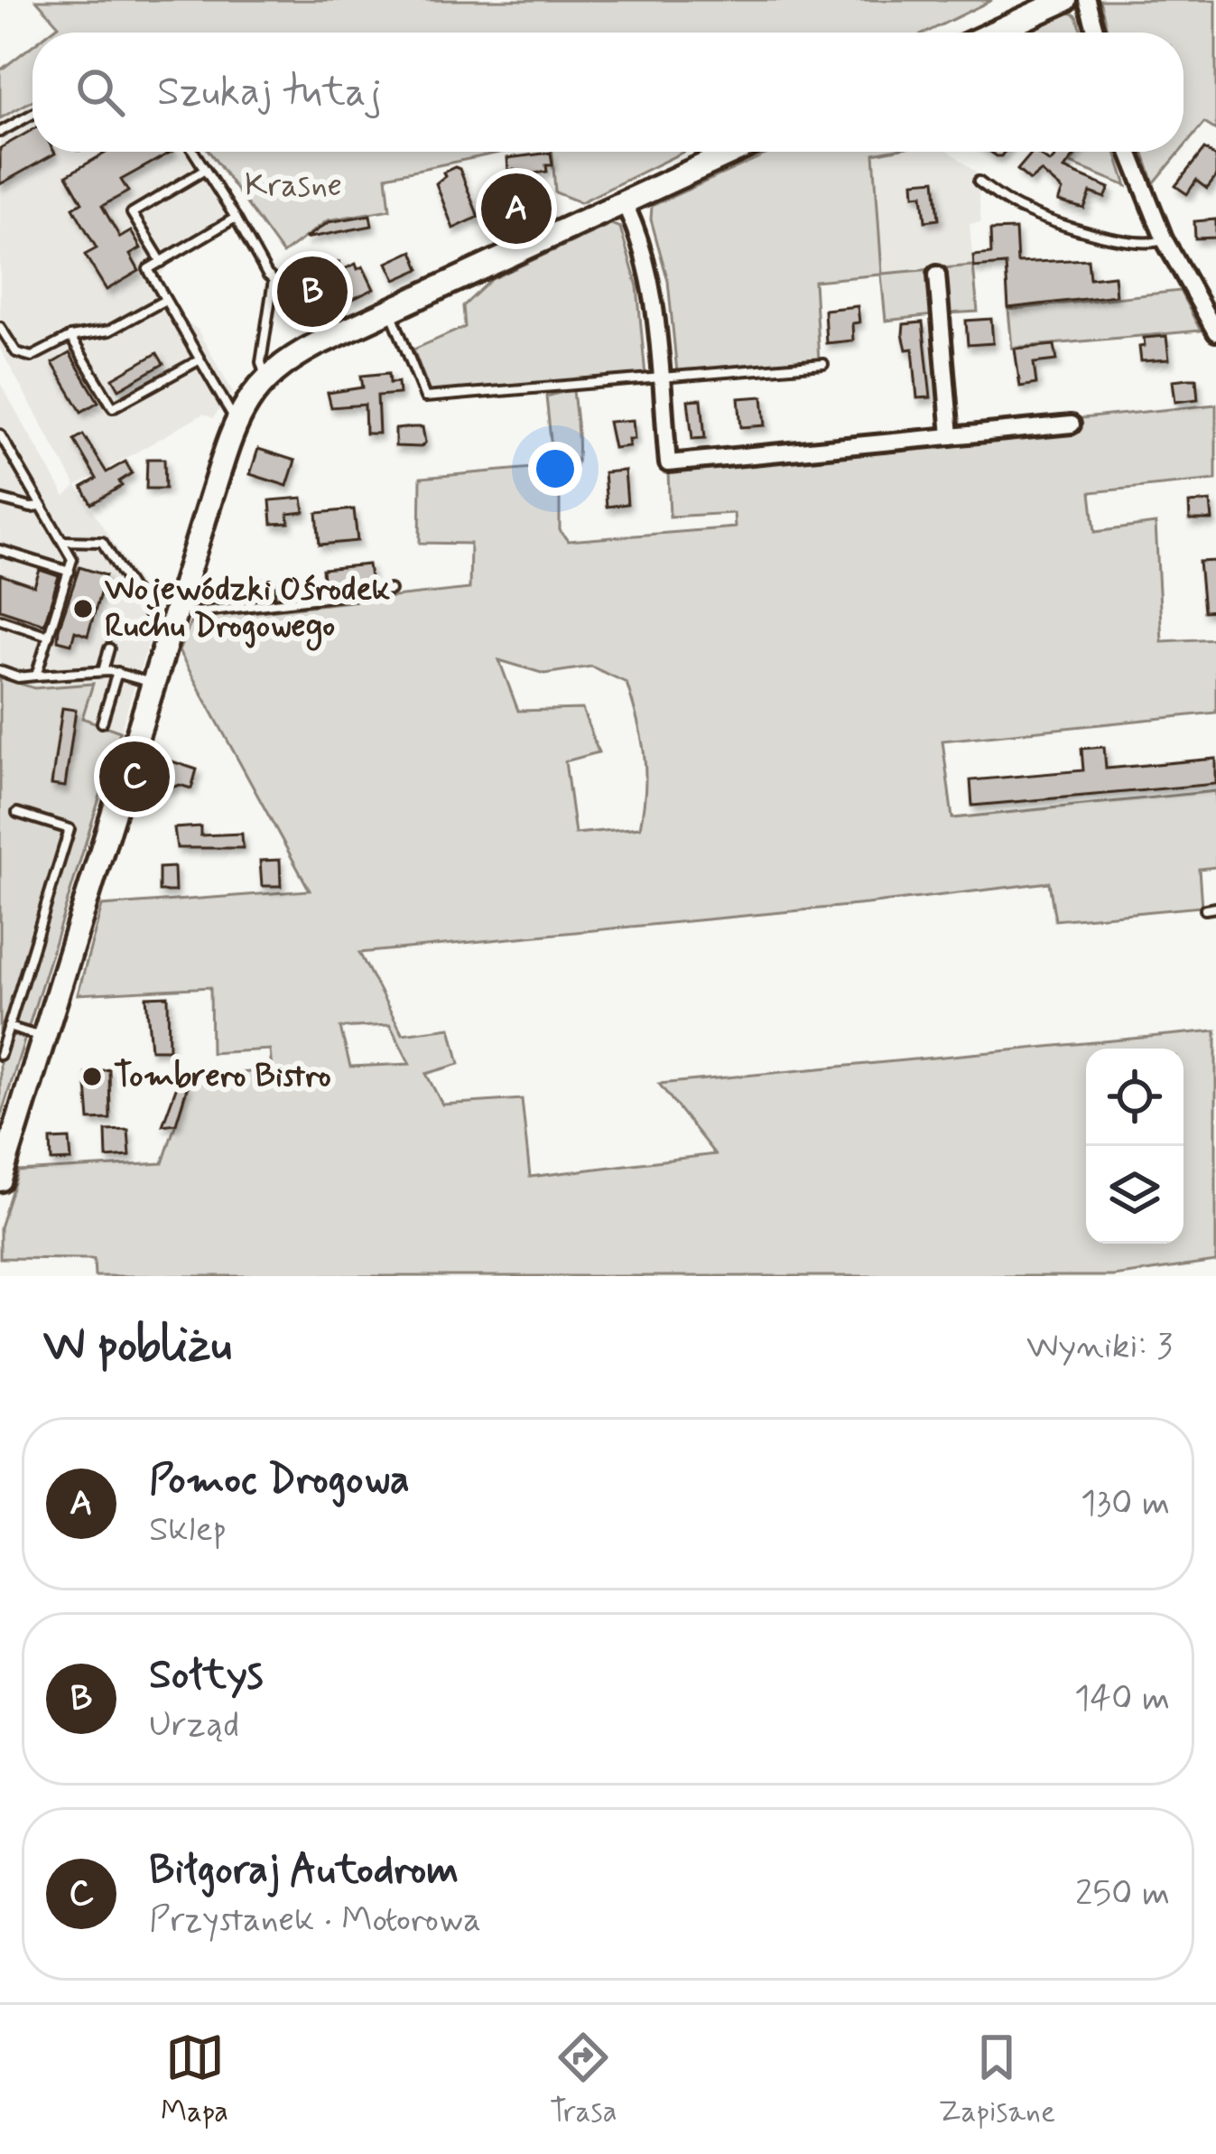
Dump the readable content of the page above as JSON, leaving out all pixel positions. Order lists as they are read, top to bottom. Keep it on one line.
{"parks":["Krasne"],"places":["Wojewódzki Ośrodek Ruchu Drogowego","Tombrero Bistro"],"page":{"search":"Szukaj tutaj","pins":["A","B","C"],"heading":["W pobliżu","Wyniki: 3"],"list":[{"mark":"A","name":"Pomoc Drogowa","note":"Sklep","value":"130 m"},{"mark":"B","name":"Sołtys","note":"Urząd","value":"140 m"},{"mark":"C","name":"Biłgoraj Autodrom","note":"Przystanek · Motorowa","value":"250 m"}],"nav":["Mapa","Trasa","Zapisane"]}}
